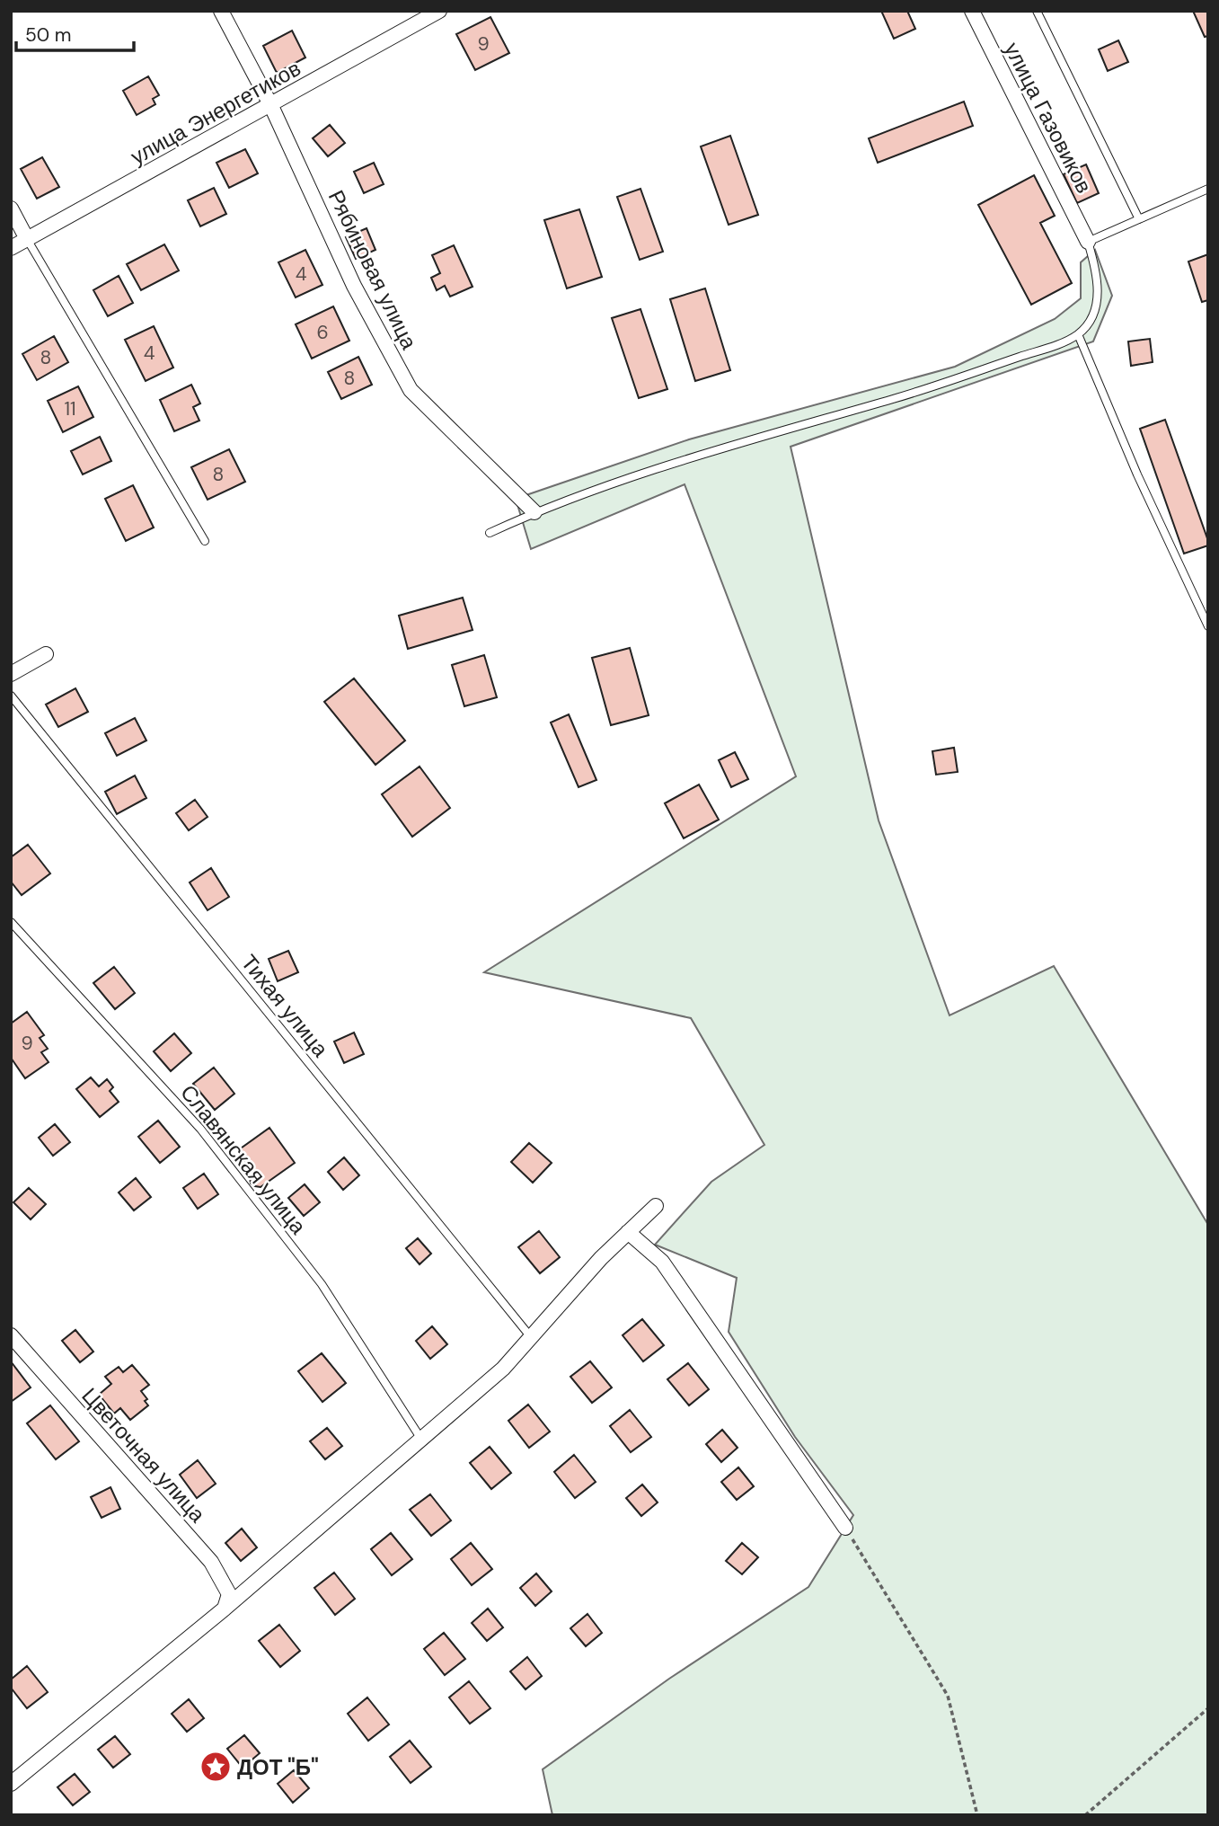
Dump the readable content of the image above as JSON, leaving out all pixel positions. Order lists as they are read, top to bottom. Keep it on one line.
{"streets":{"street":["улица Энергетиков","улица Газовиков","Рябиновая улица","Цветочная улица"],"lane":["Тихая улица","Славянская улица"]},"crossings":[["улица Энергетиков","Рябиновая улица"]],"places":{"place":["ДОТ \"Б\""]},"house_numbers":["9","4","6","4","8","8","11","8","9"],"scale_bar":"50 m"}
